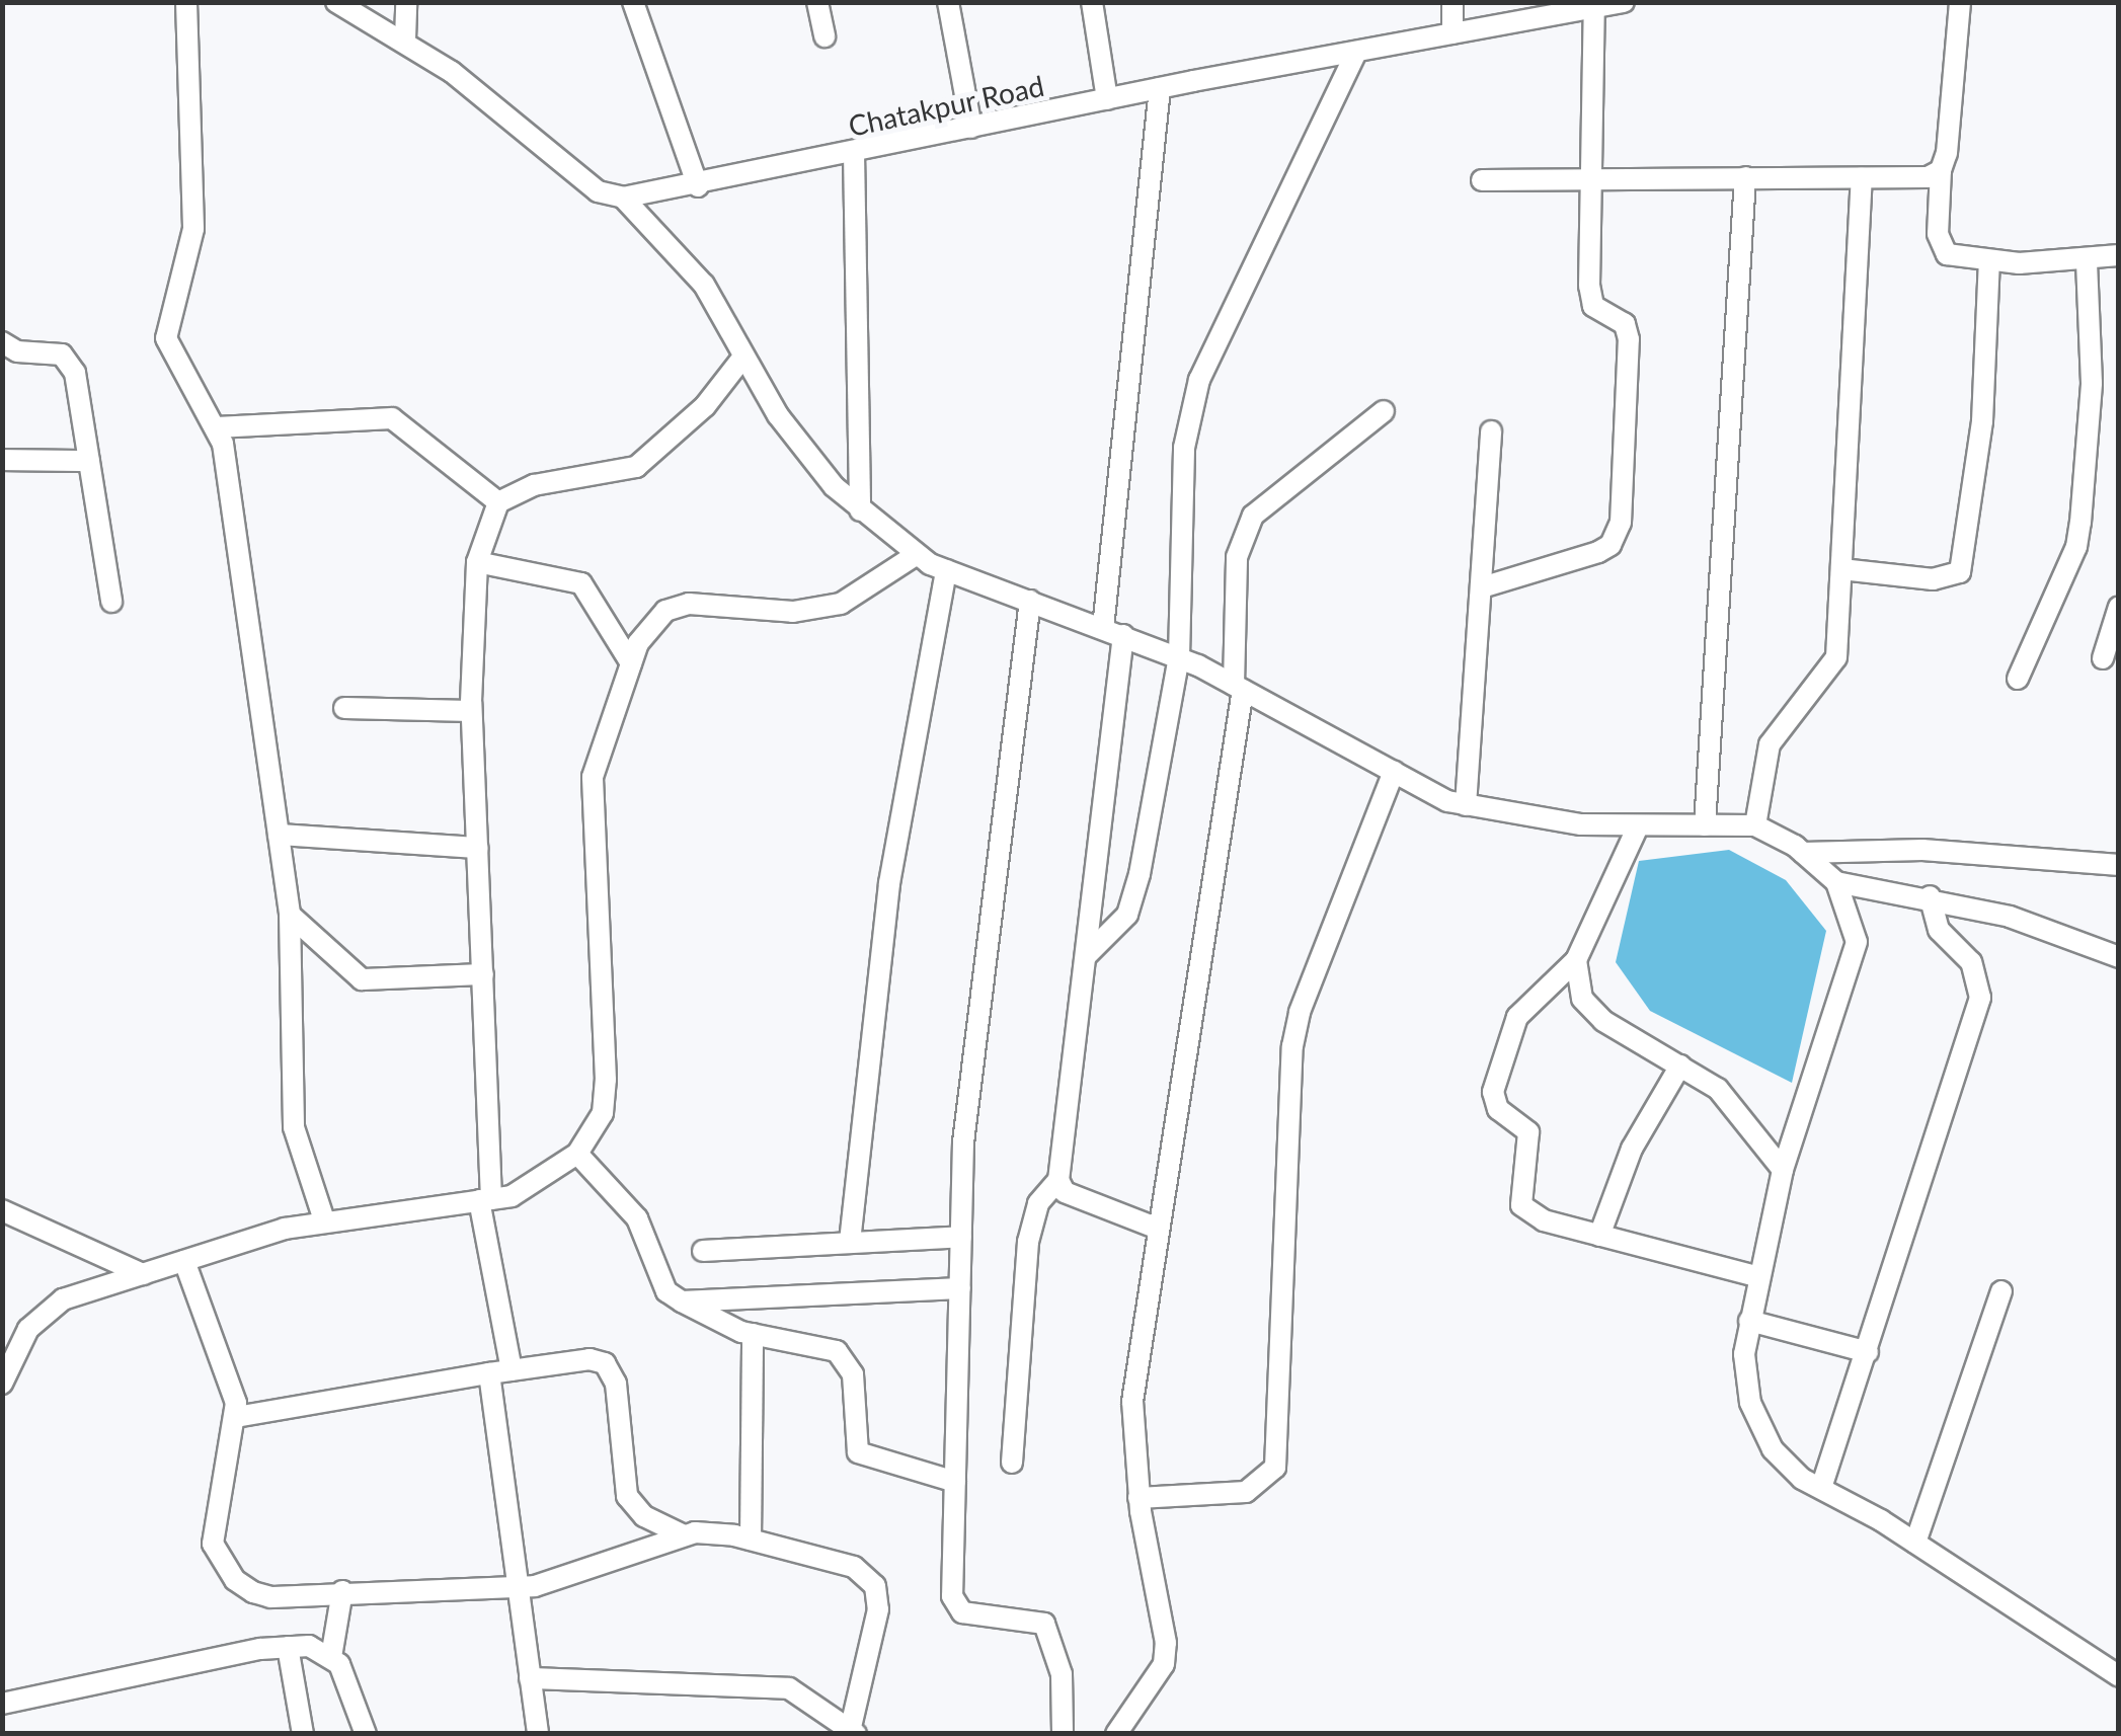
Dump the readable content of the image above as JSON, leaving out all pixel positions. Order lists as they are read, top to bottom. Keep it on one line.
{"streets":{"street":["Chatakpur Road"]}}
